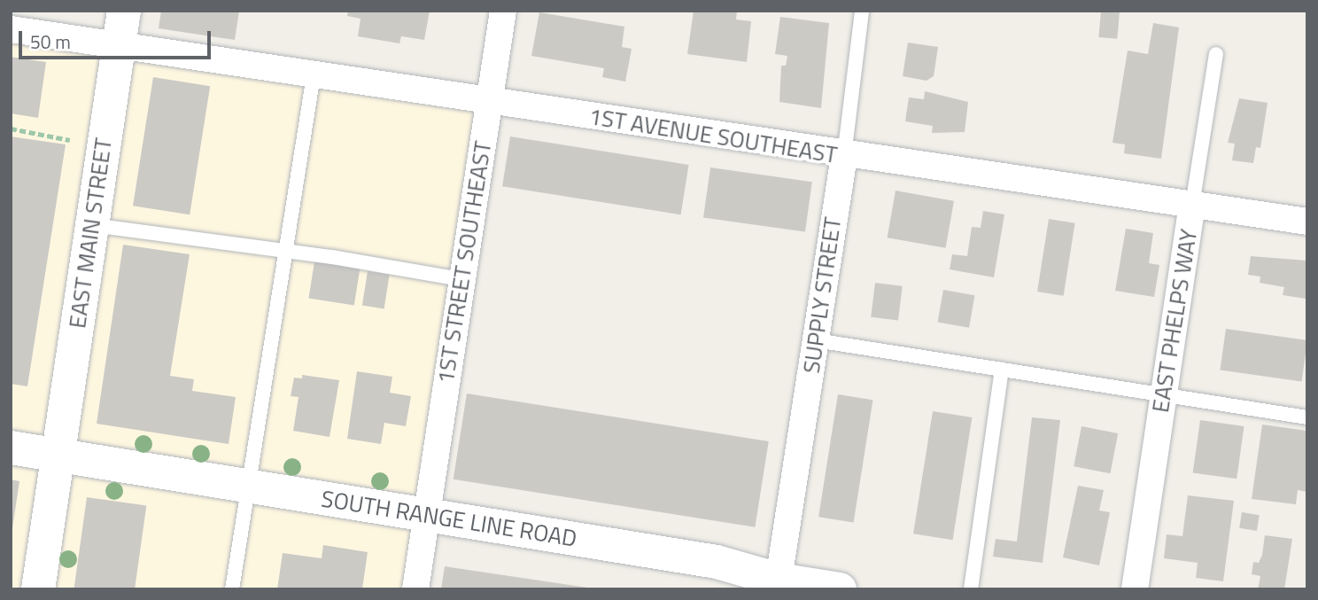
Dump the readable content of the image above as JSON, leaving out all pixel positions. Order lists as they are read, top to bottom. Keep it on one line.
{"streets":{"main road":["EAST MAIN STREET","SOUTH RANGE LINE ROAD"],"street":["1ST AVENUE SOUTHEAST","1ST STREET SOUTHEAST","SUPPLY STREET","EAST PHELPS WAY"]},"crossings":[["1ST AVENUE SOUTHEAST","EAST MAIN STREET"],["1ST AVENUE SOUTHEAST","1ST STREET SOUTHEAST"],["1ST AVENUE SOUTHEAST","SUPPLY STREET"],["1ST AVENUE SOUTHEAST","EAST PHELPS WAY"],["EAST MAIN STREET","SOUTH RANGE LINE ROAD"],["1ST STREET SOUTHEAST","SOUTH RANGE LINE ROAD"],["SUPPLY STREET","SOUTH RANGE LINE ROAD"]],"scale_bar":"50 m"}
